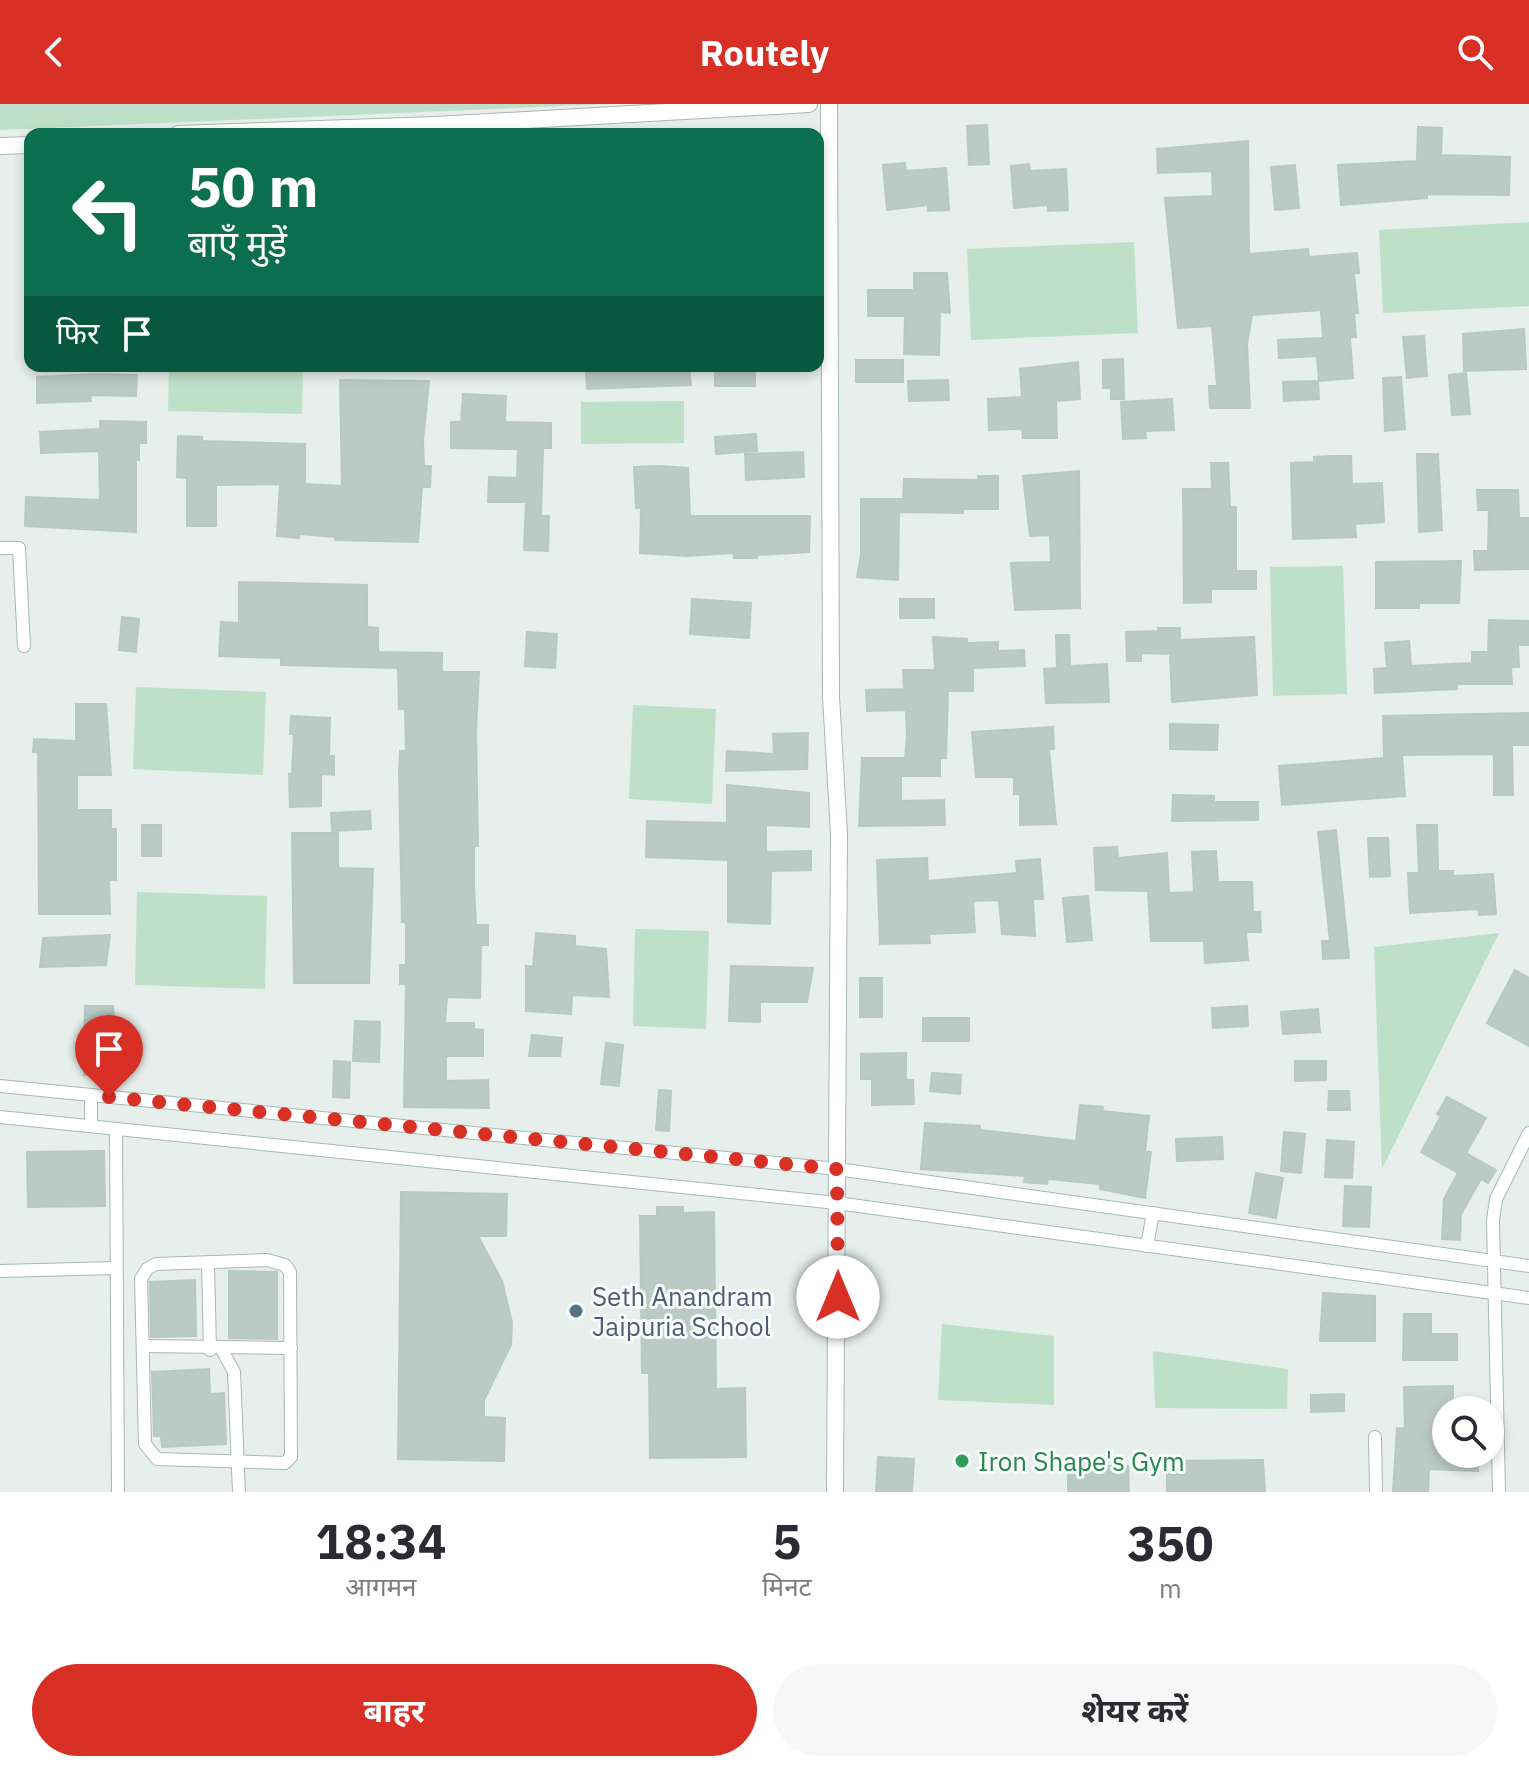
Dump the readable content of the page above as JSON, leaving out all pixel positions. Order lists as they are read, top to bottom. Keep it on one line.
{"places":["Seth Anandram Jaipuria School","Iron Shape's Gym"],"page":{"header":"Routely","turn":["50 m","बाएँ मुड़ें"],"then":"फिर","eta":["18:34","आगमन","5","मिनट","350","m"],"buttons":["बाहर","शेयर करें"]}}
